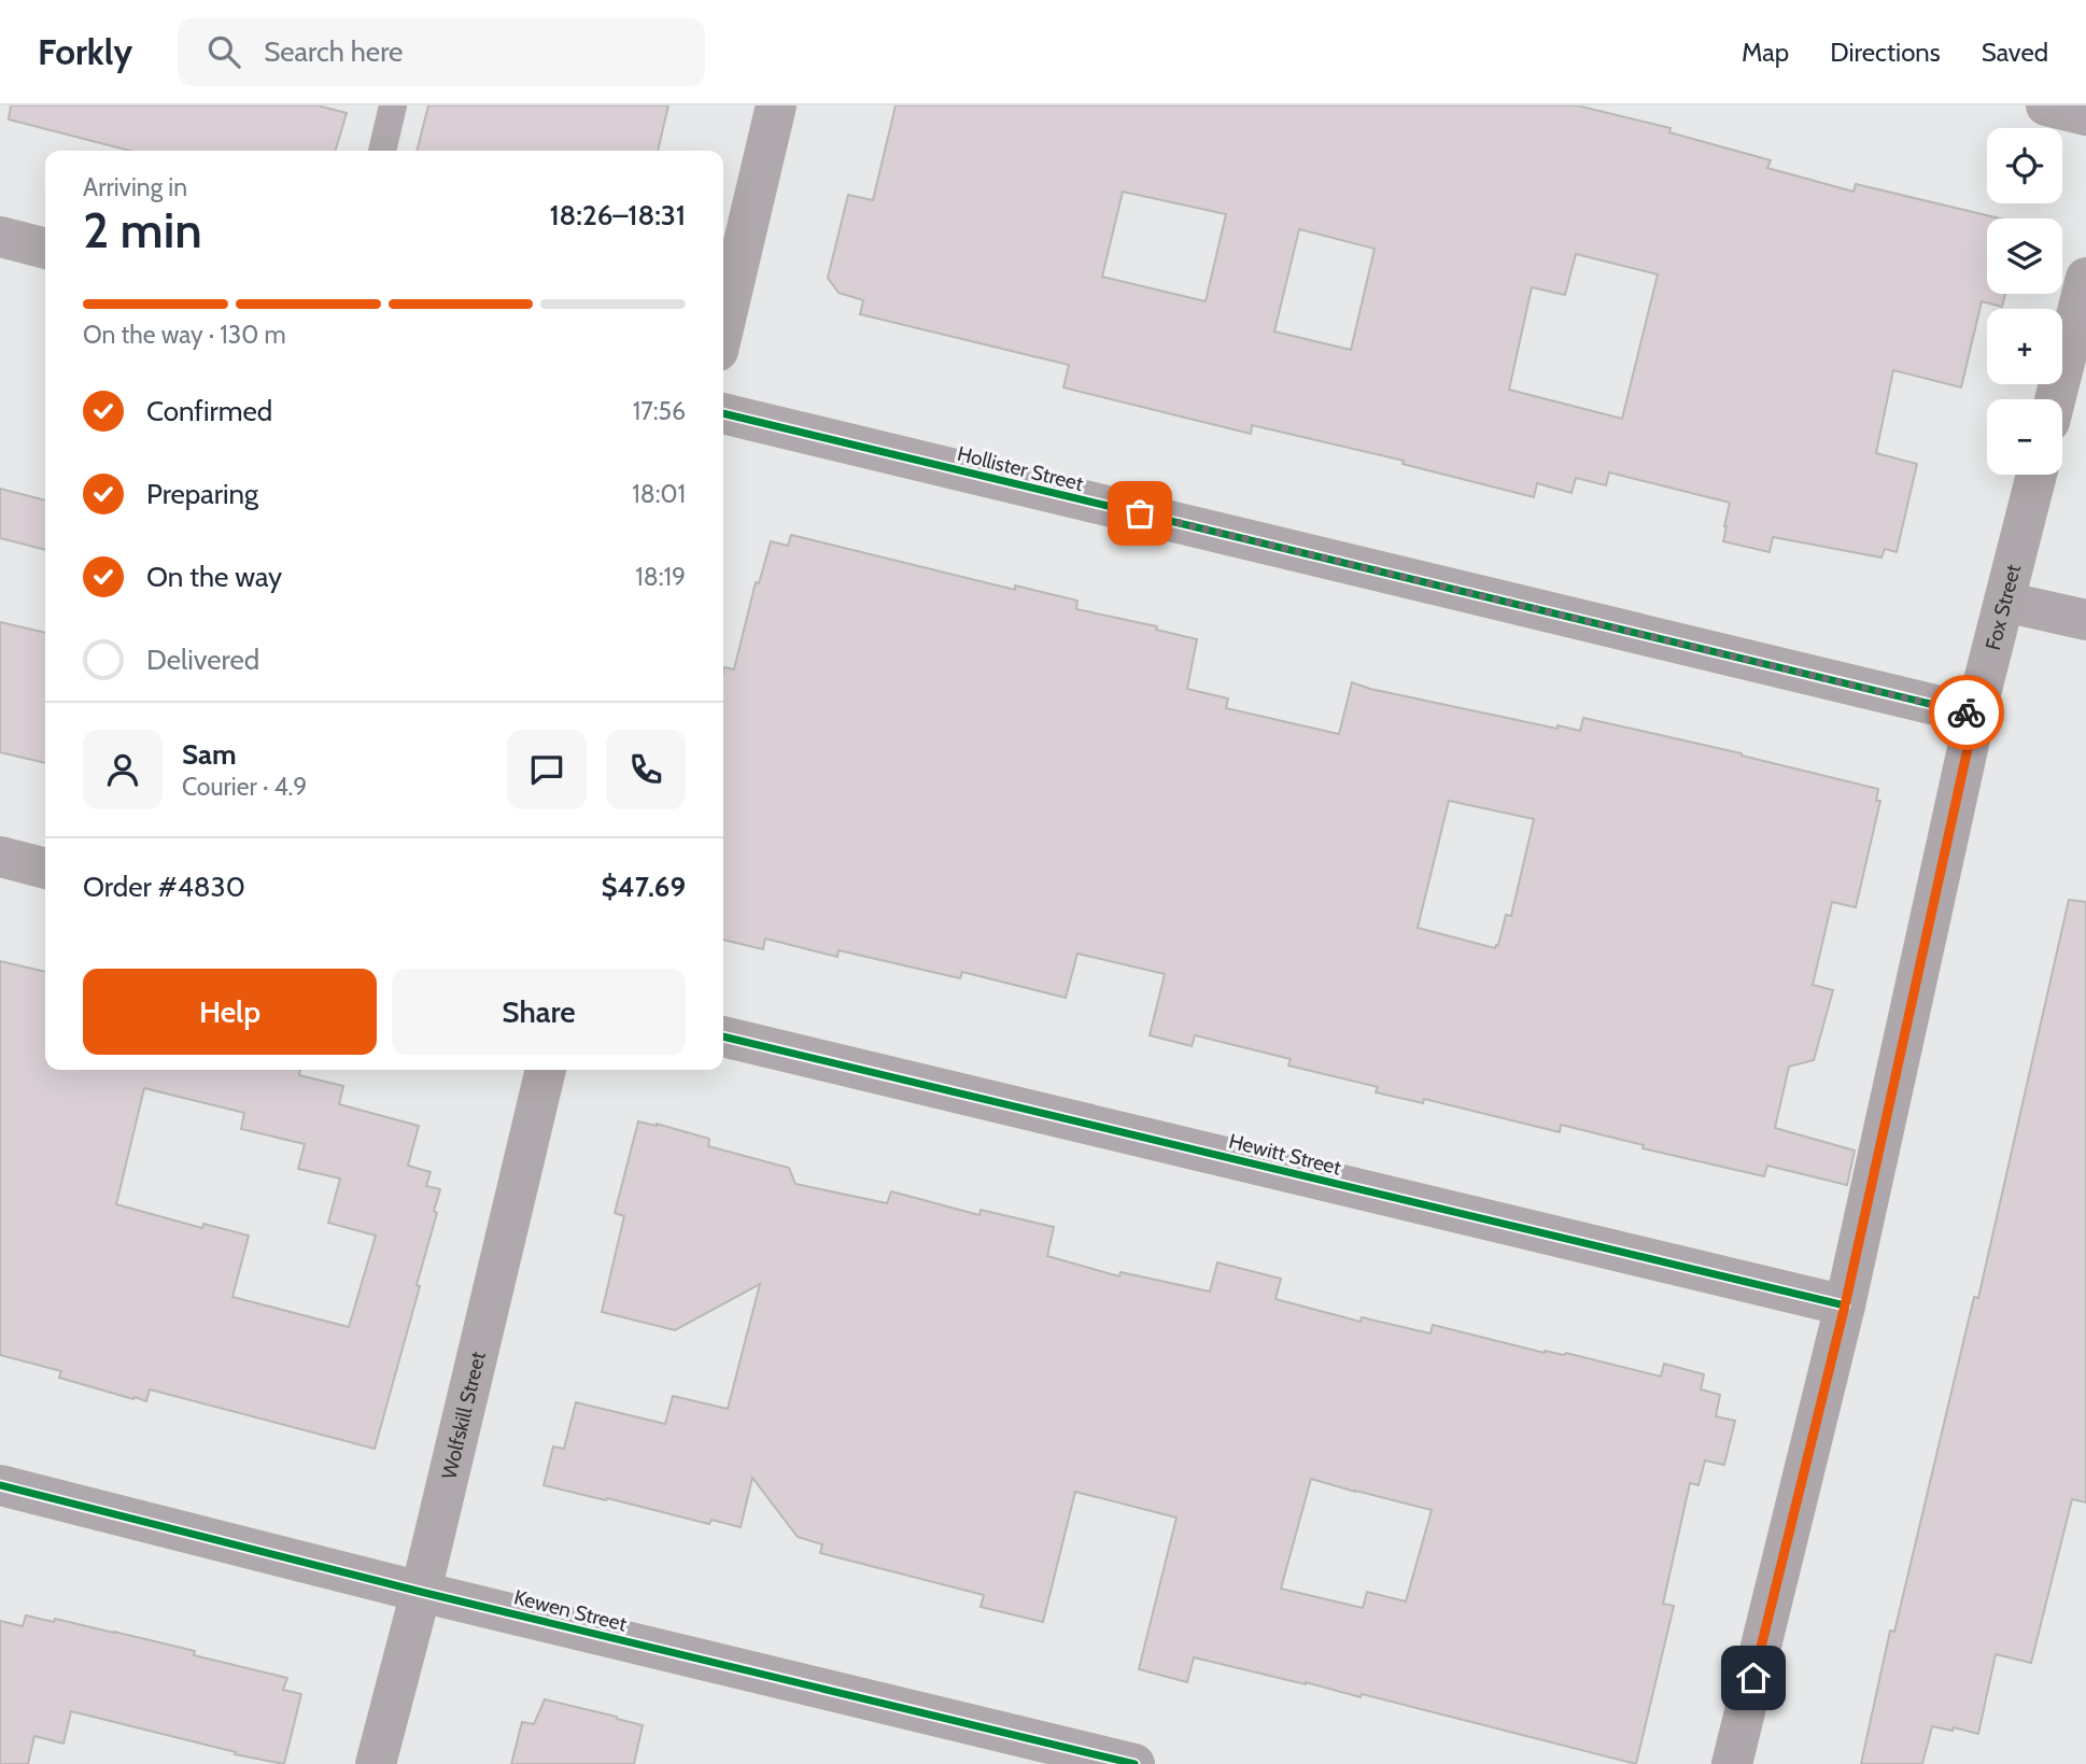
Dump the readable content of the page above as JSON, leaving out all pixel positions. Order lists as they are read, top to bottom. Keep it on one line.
{"streets":{"main road":["Fox Street"],"street":["Hollister Street","Hewitt Street","Wolfskill Street","Kewen Street"]},"crossings":[["Hollister Street","Fox Street"],["Fox Street","Hewitt Street"],["Wolfskill Street","Kewen Street"]],"page":{"header":"Forkly","search":"Search here","nav":["Map","Directions","Saved"],"map_buttons":["+","−"],"heading":["2 min","Arriving in","18:26–18:31"],"panel":["Sam","Courier · 4.9","Order #4830","$47.69"],"bar":"On the way · 130 m","list":[["Confirmed","17:56"],["Preparing","18:01"],["On the way","18:19"],"Delivered"],"buttons":["Help","Share"]}}
